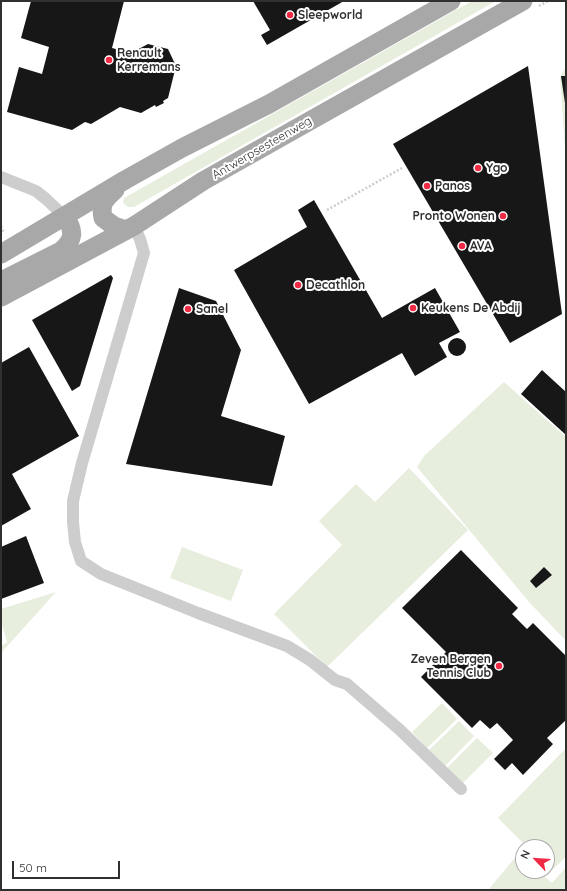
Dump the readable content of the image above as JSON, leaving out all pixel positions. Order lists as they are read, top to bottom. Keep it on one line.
{"streets":{"main road":["Antwerpsesteenweg"]},"places":["Sleepworld","Renault Kerremans","Ygo","Panos","Pronto Wonen","AVA","Decathlon","Keukens De Abdij","Sanel","Zeven Bergen Tennis Club"],"scale_bar":"50 m","north":"top left"}
